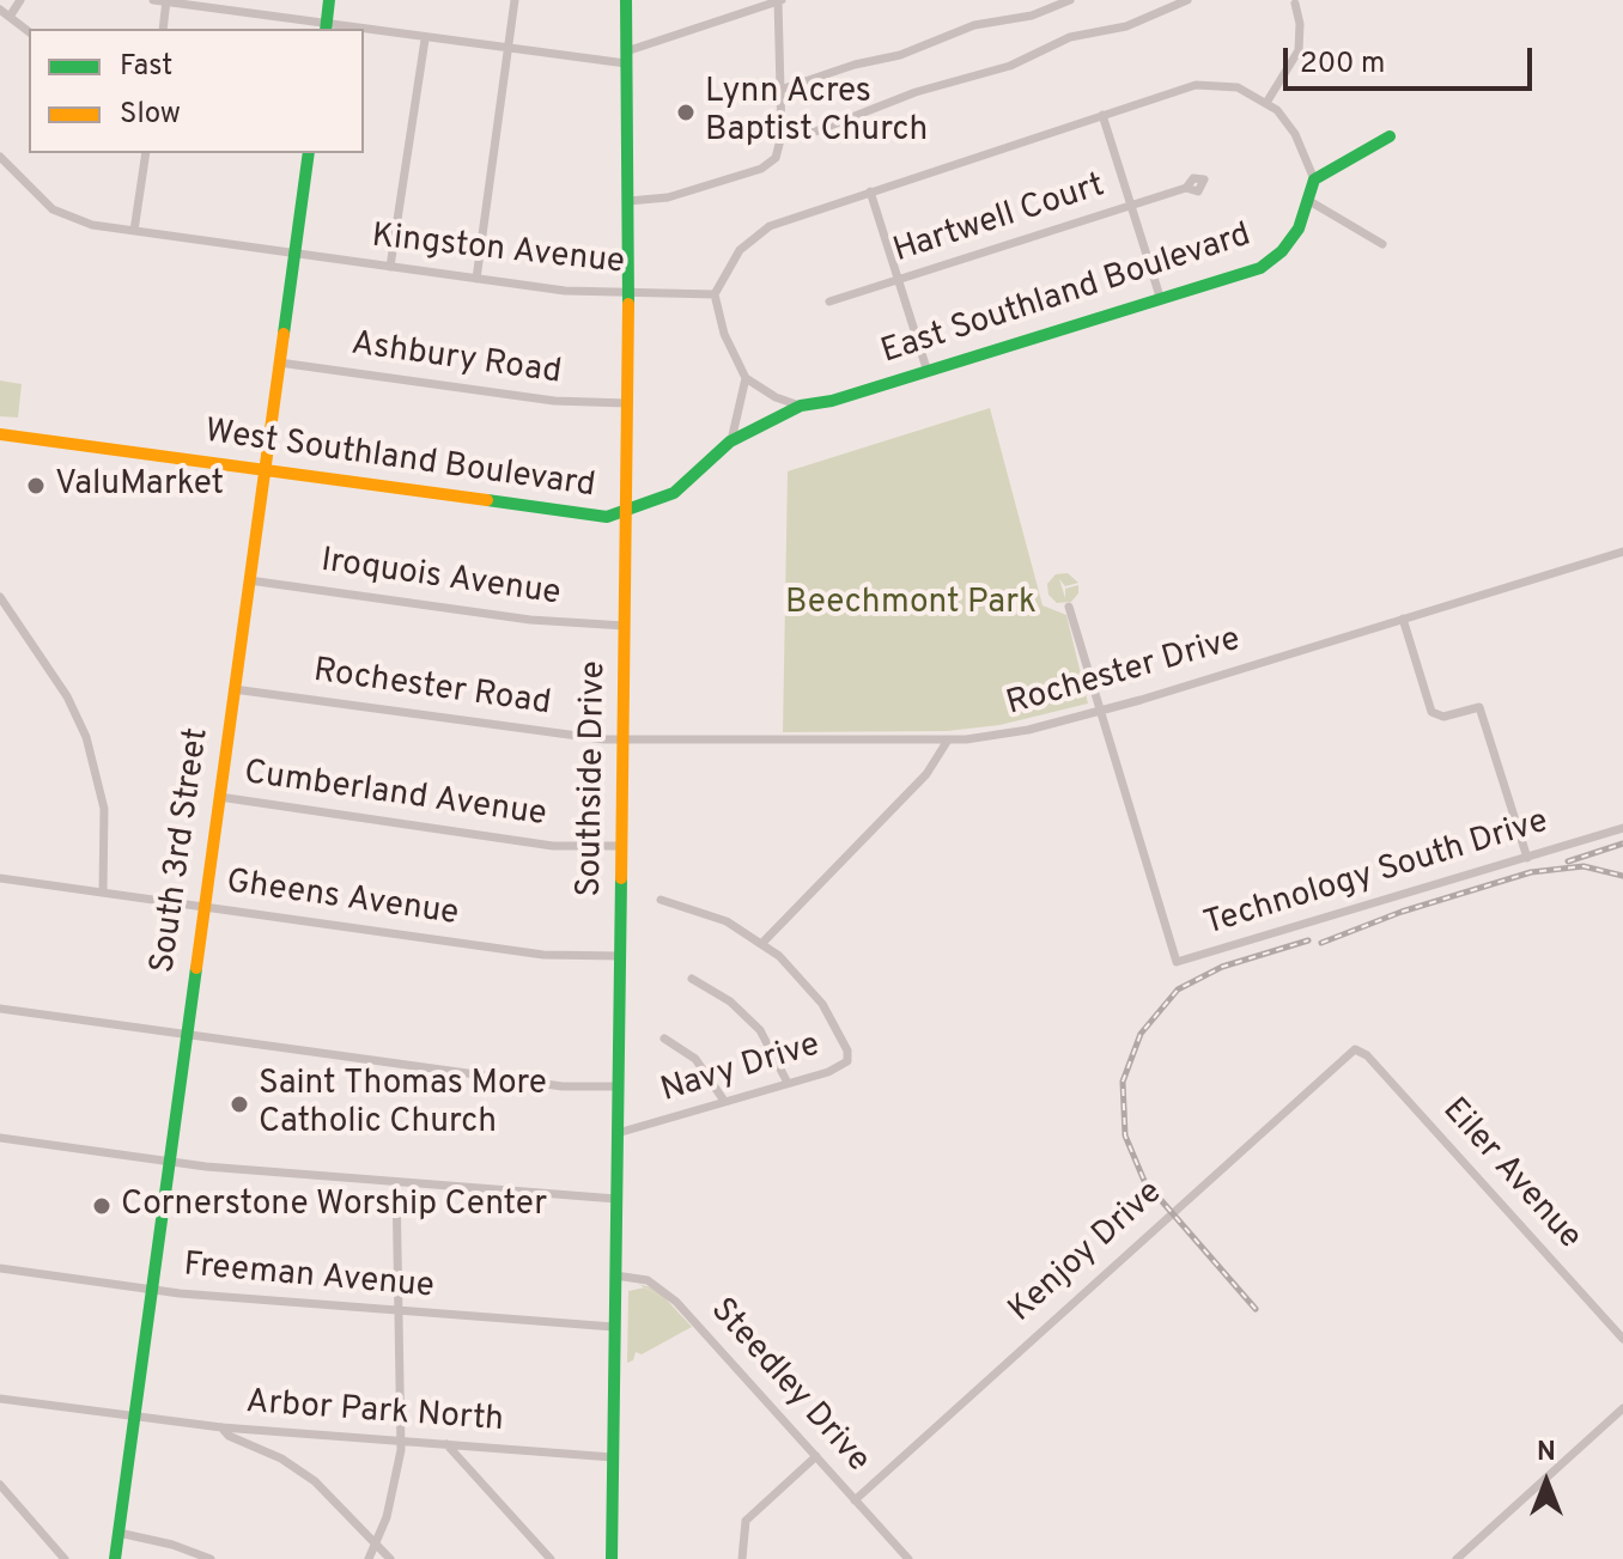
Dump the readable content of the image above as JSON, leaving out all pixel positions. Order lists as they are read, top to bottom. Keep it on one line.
{"streets":{"street":["Hartwell Court","Kingston Avenue","East Southland Boulevard","Ashbury Road","West Southland Boulevard","Iroquois Avenue","Rochester Drive","Rochester Road","Southside Drive","Cumberland Avenue","South 3rd Street","Technology South Drive","Gheens Avenue","Navy Drive","Eiler Avenue","Kenjoy Drive","Freeman Avenue","Steedley Drive","Arbor Park North"]},"crossings":[["Hartwell Court","Kingston Avenue"],["Hartwell Court","East Southland Boulevard"],["Kingston Avenue","East Southland Boulevard"],["Kingston Avenue","Southside Drive"],["Kingston Avenue","South 3rd Street"],["East Southland Boulevard","West Southland Boulevard"],["Ashbury Road","Southside Drive"],["Ashbury Road","South 3rd Street"],["West Southland Boulevard","Southside Drive"],["West Southland Boulevard","South 3rd Street"],["Iroquois Avenue","Southside Drive"],["Iroquois Avenue","South 3rd Street"],["Rochester Drive","Rochester Road"],["Rochester Drive","Southside Drive"],["Rochester Drive","Technology South Drive"],["Rochester Road","Southside Drive"],["Rochester Road","South 3rd Street"],["Southside Drive","Cumberland Avenue"],["Southside Drive","Gheens Avenue"],["Southside Drive","Navy Drive"],["Southside Drive","Freeman Avenue"],["Southside Drive","Steedley Drive"],["Southside Drive","Arbor Park North"],["Cumberland Avenue","South 3rd Street"],["South 3rd Street","Gheens Avenue"],["South 3rd Street","Freeman Avenue"],["South 3rd Street","Arbor Park North"],["Eiler Avenue","Kenjoy Drive"],["Kenjoy Drive","Steedley Drive"]],"parks":["Beechmont Park"],"places":["Lynn Acres Baptist Church","ValuMarket","Saint Thomas More Catholic Church","Cornerstone Worship Center"],"legend":["Fast","Slow"],"scale_bar":"200 m","north":"top"}
